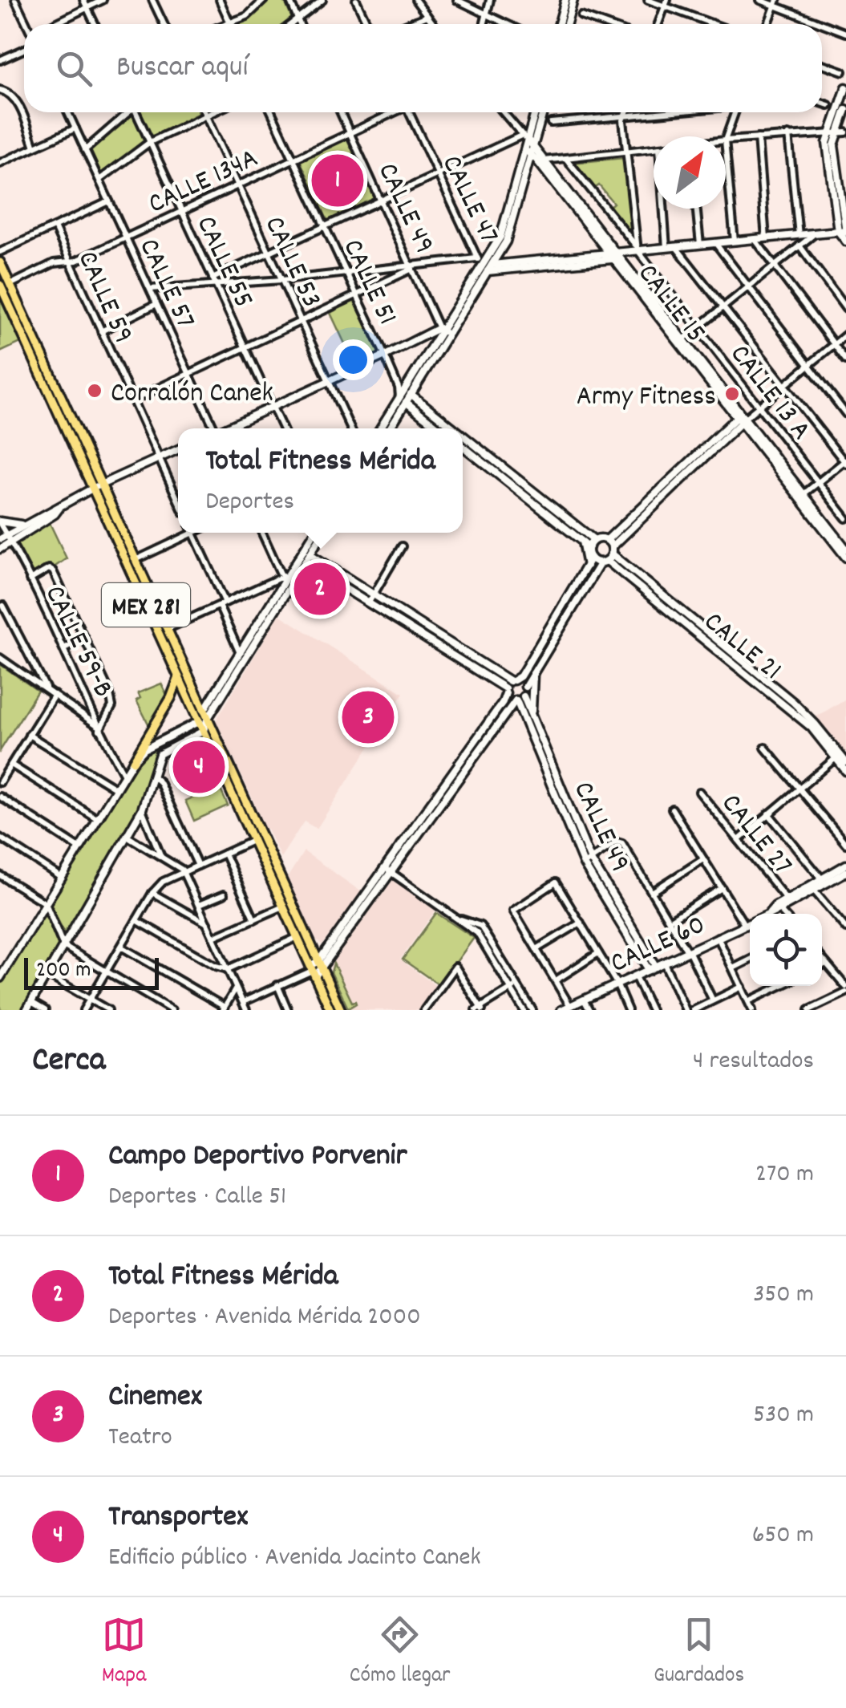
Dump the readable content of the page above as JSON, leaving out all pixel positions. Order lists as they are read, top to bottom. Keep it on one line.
{"streets":{"main road":["MEX 281"],"street":["CALLE 134A","CALLE 47","CALLE 49","CALLE 55","CALLE 53","CALLE 51","CALLE 57","CALLE 59","CALLE 15","CALLE 13 A","CALLE 59-B","CALLE 21","CALLE 27","CALLE 60"]},"crossings":[["CALLE 134A","CALLE 49"],["CALLE 134A","CALLE 55"],["CALLE 134A","CALLE 53"],["CALLE 134A","CALLE 51"],["CALLE 134A","CALLE 57"],["CALLE 134A","CALLE 59"],["CALLE 134A","MEX 281"],["CALLE 49","CALLE 60"],["CALLE 27","CALLE 60"]],"places":["Corralón Canek","Army Fitness"],"scale_bar":"200 m","north":"top right","page":{"search":"Buscar aquí","pins":["1","2","3","4"],"popup":["Total Fitness Mérida","Deportes"],"scale":"200 m","heading":["Cerca","4 resultados"],"list":[{"mark":"1","name":"Campo Deportivo Porvenir","note":"Deportes · Calle 51","value":"270 m"},{"mark":"2","name":"Total Fitness Mérida","note":"Deportes · Avenida Mérida 2000","value":"350 m"},{"mark":"3","name":"Cinemex","note":"Teatro","value":"530 m"},{"mark":"4","name":"Transportex","note":"Edificio público · Avenida Jacinto Canek","value":"650 m"}],"nav":["Mapa","Cómo llegar","Guardados"]}}
